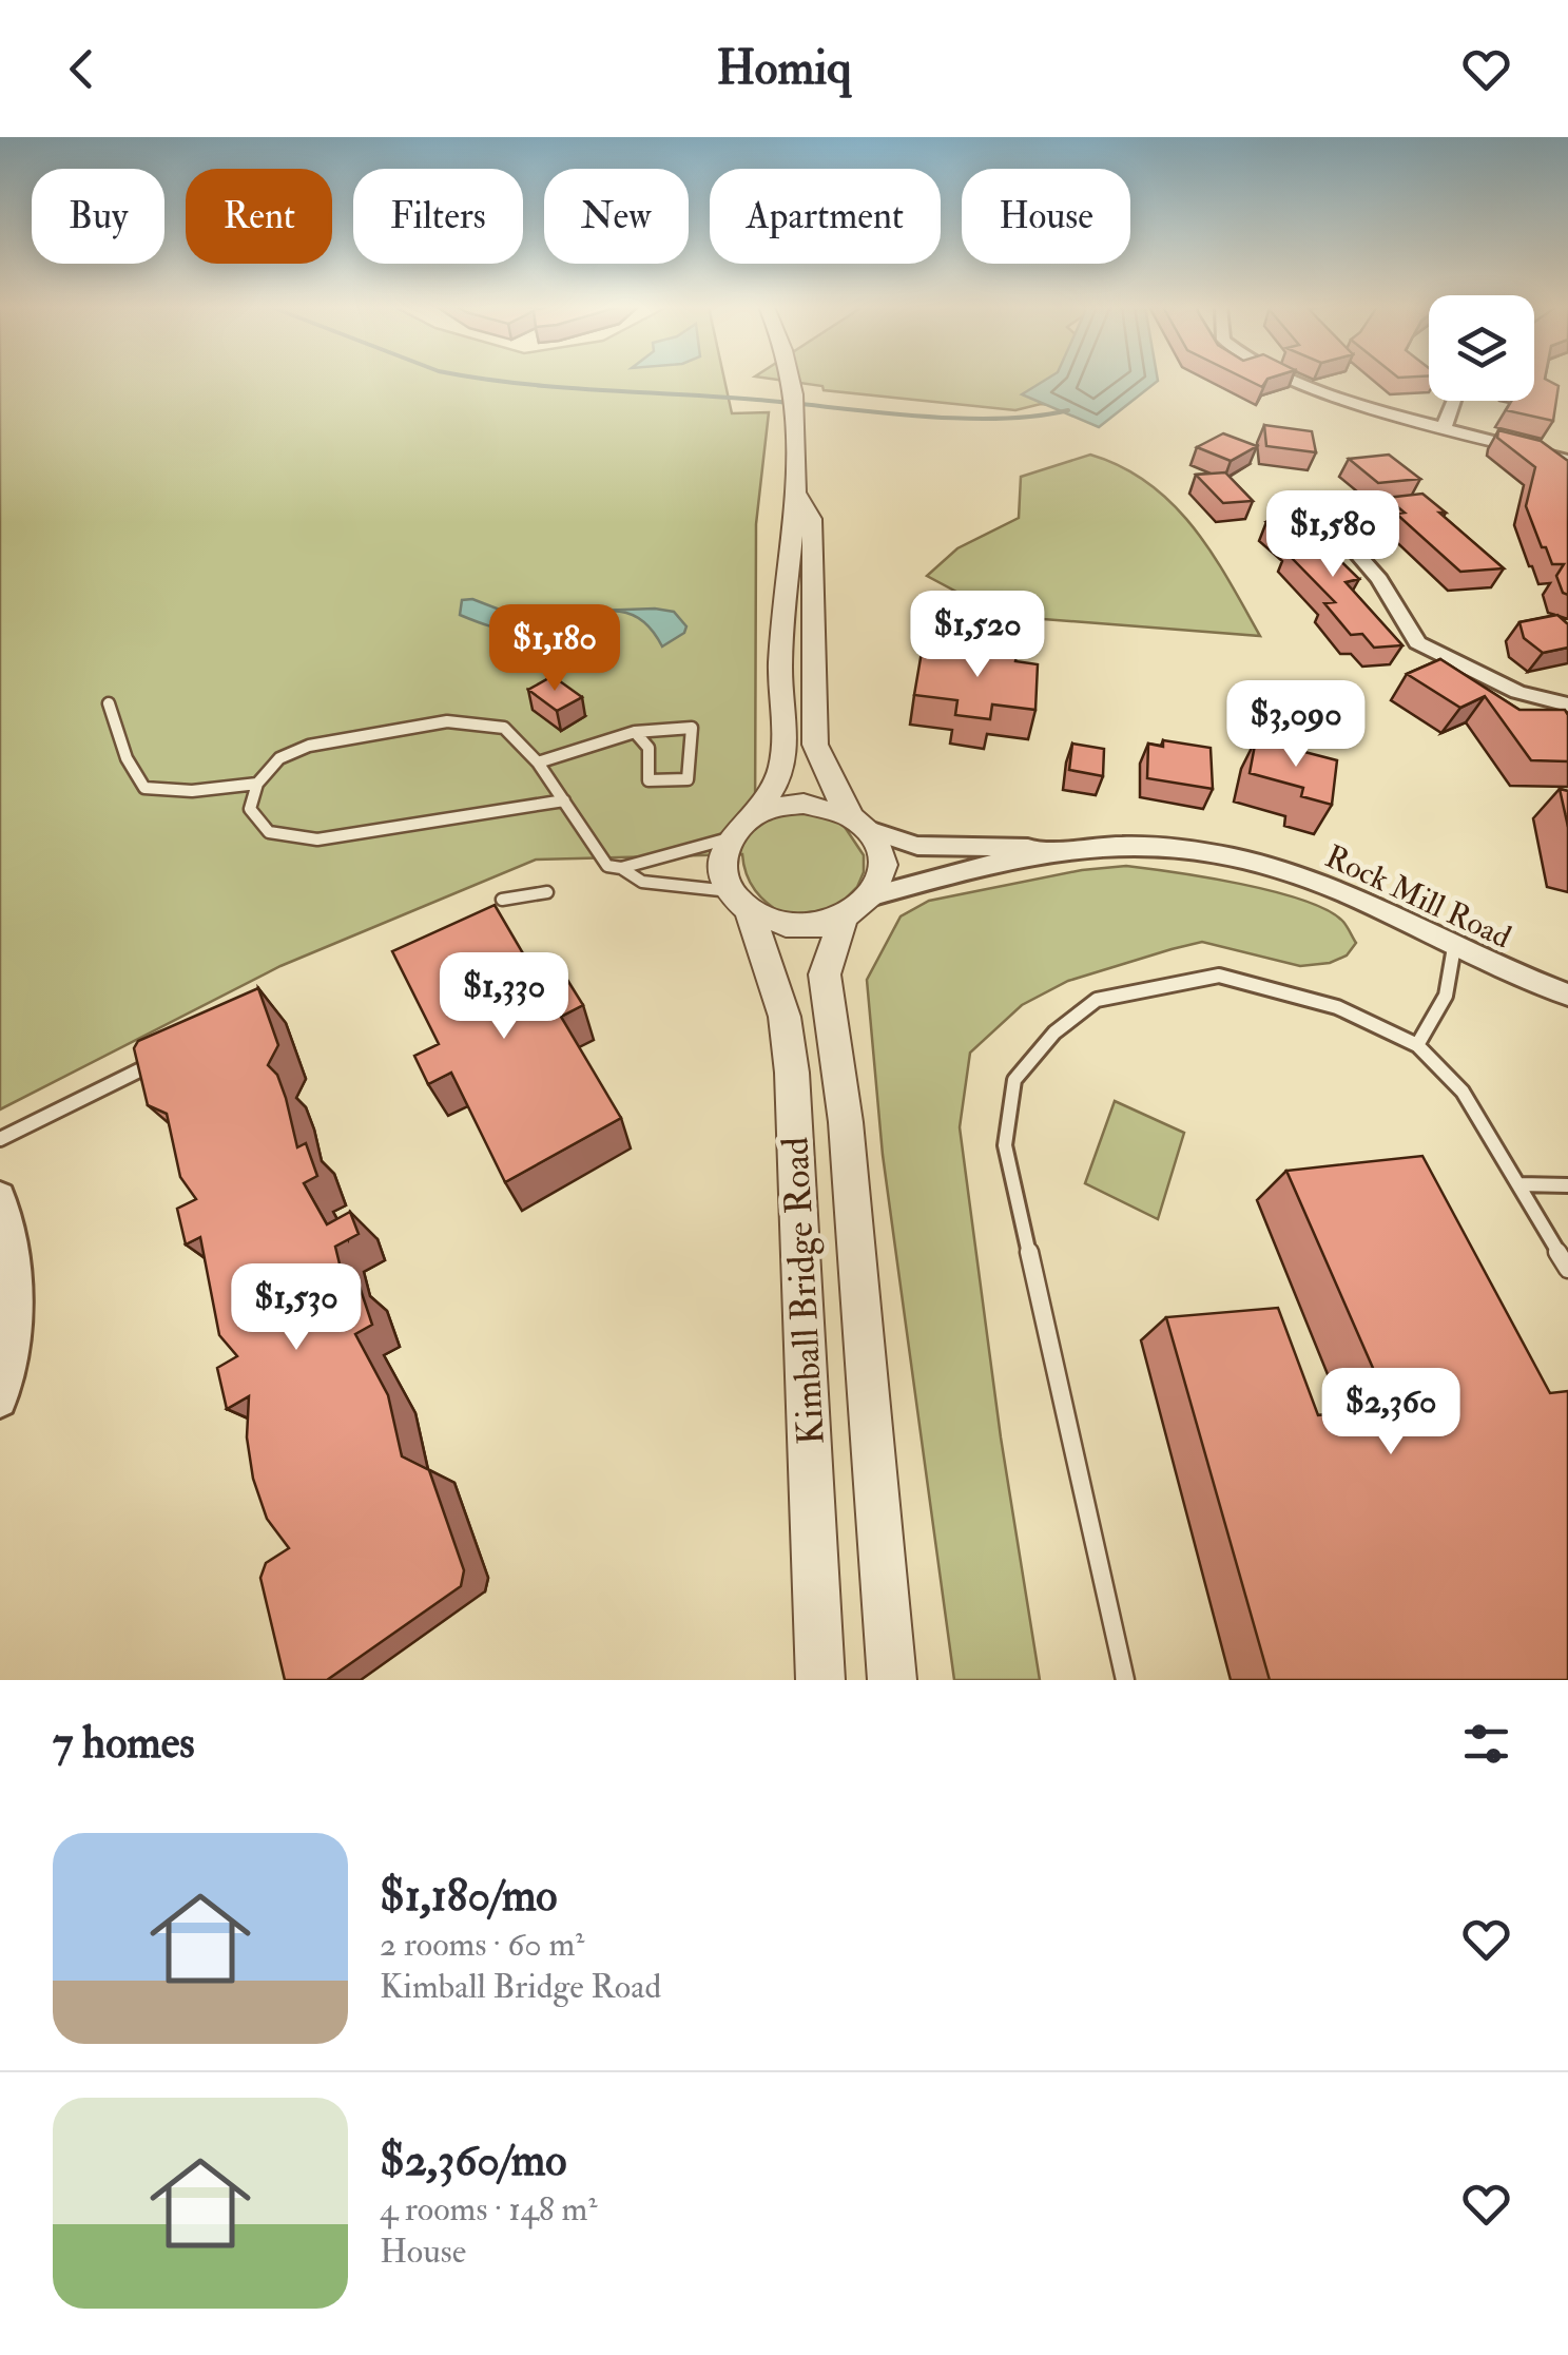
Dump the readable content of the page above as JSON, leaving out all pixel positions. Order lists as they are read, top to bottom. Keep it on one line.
{"streets":{"street":["Rock Mill Road","Kimball Bridge Road"]},"crossings":[["Rock Mill Road","Kimball Bridge Road"]],"page":{"header":"Homiq","chip":["Buy","Rent","Filters","New","Apartment","House"],"price":["$1,580","$1,520","$1,180","$3,090","$1,330","$1,530","$2,360"],"heading":"7 homes","list":[{"name":"$1,180/mo","note":"2 rooms · 60 m² · Kimball Bridge Road"},{"name":"$2,360/mo","note":"4 rooms · 148 m² · House"}]}}
